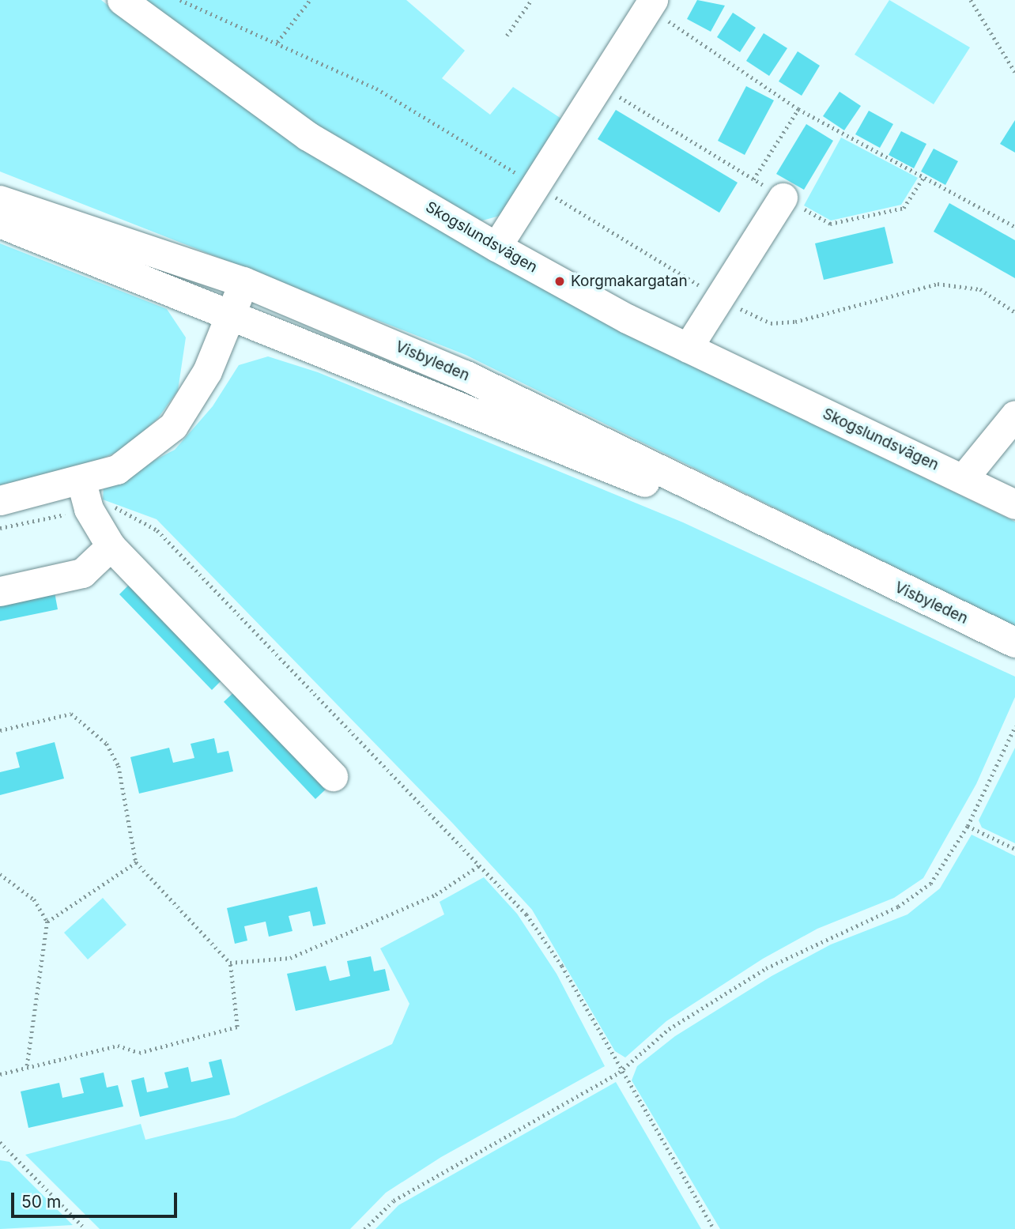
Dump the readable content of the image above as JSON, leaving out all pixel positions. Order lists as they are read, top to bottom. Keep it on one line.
{"streets":{"main road":["Visbyleden"],"street":["Skogslundsvägen"]},"places":["Korgmakargatan"],"scale_bar":"50 m"}
